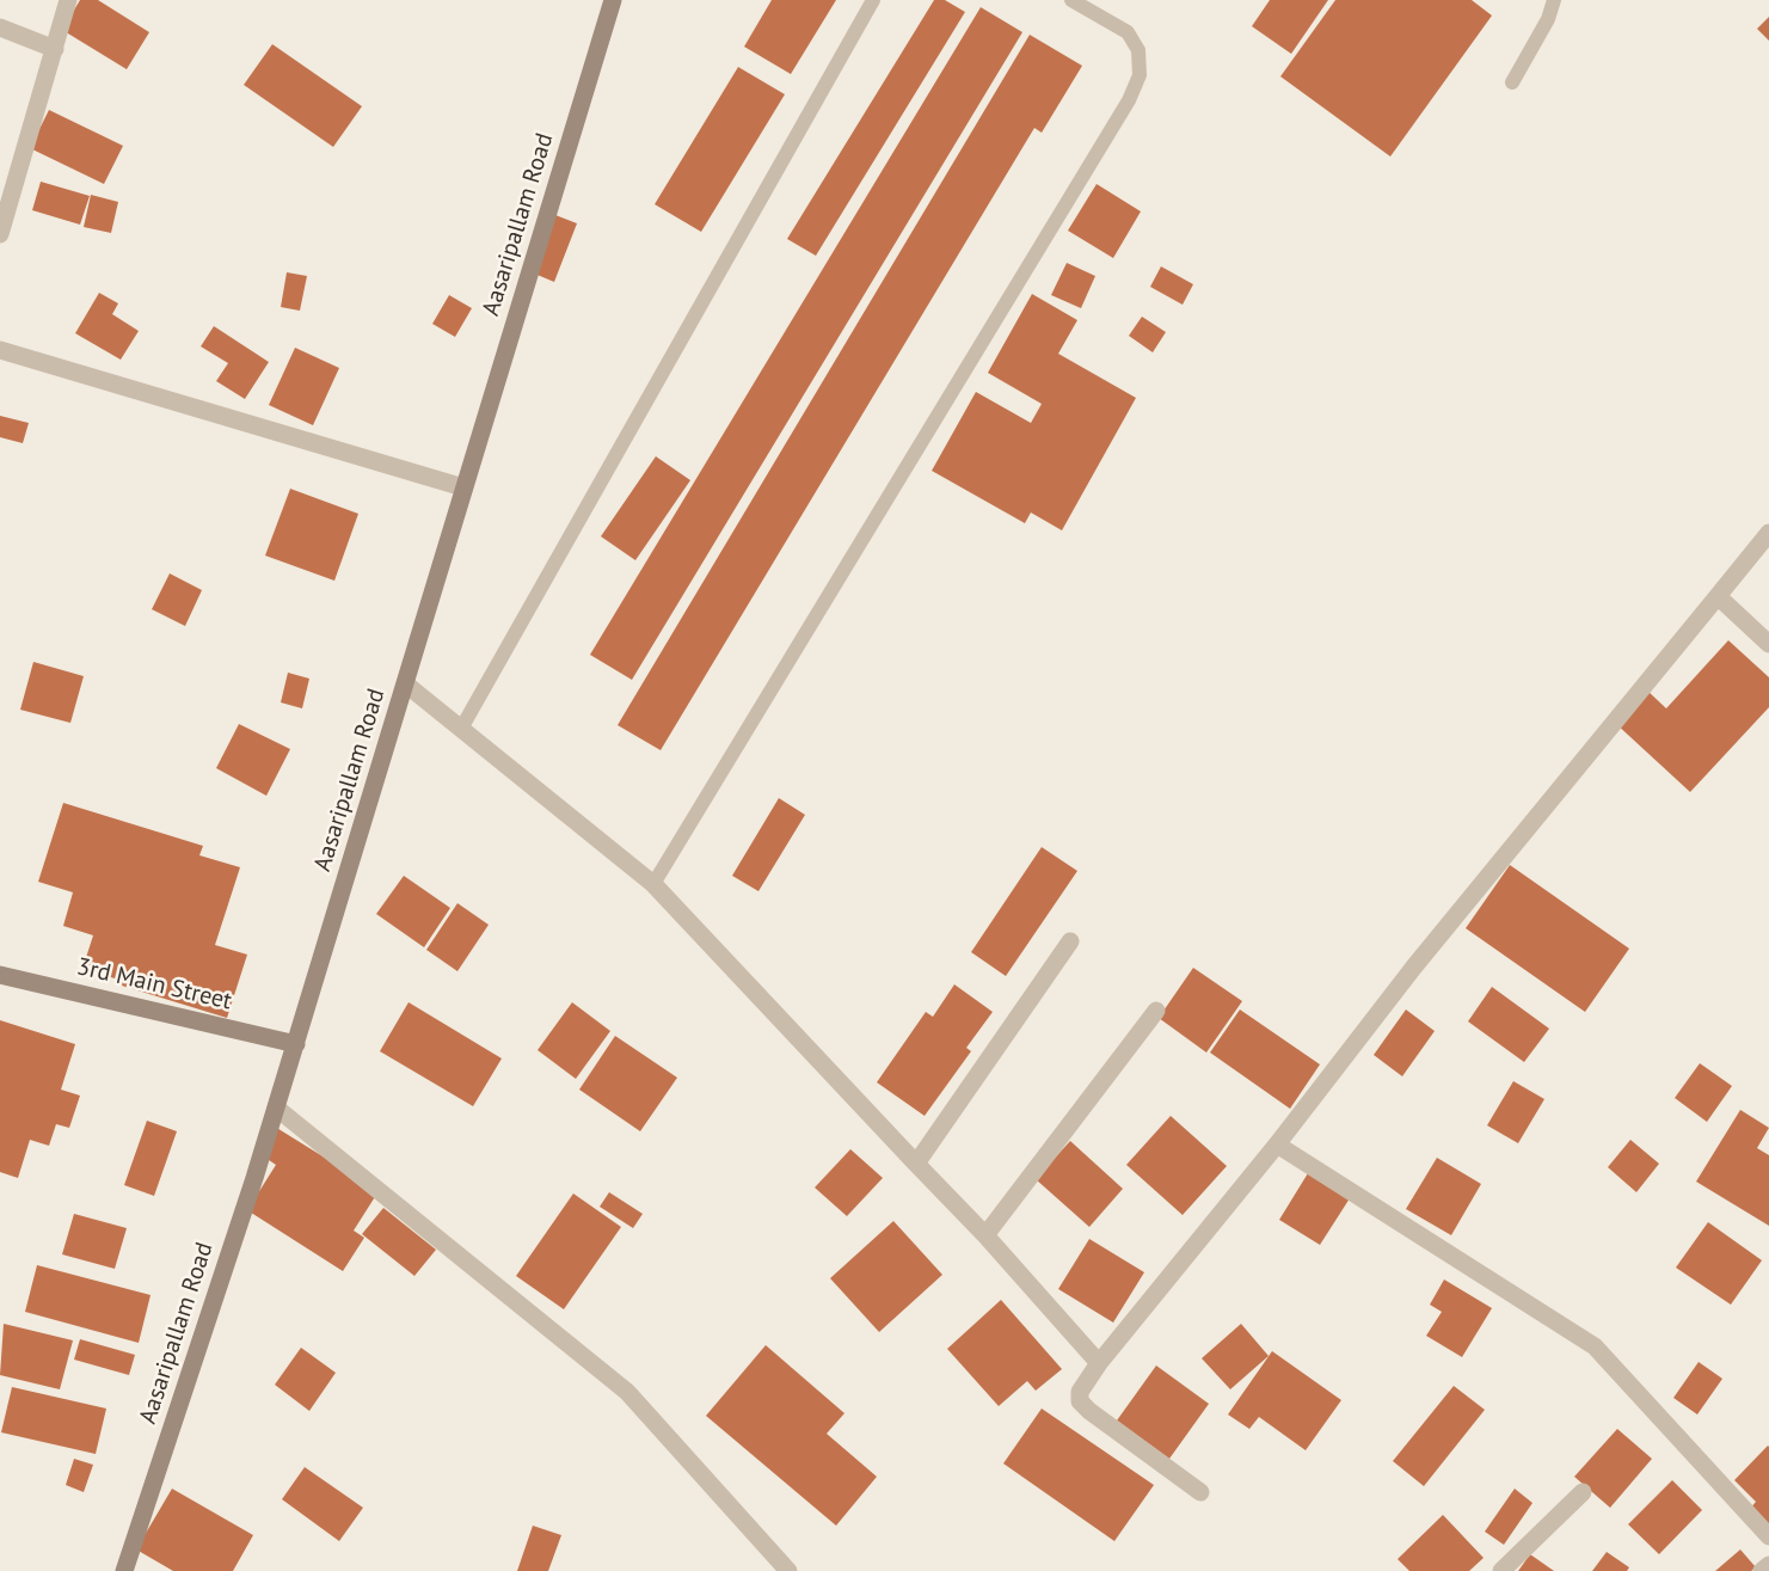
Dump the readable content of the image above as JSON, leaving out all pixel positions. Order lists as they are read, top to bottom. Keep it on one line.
{"streets":{"main road":["Aasaripallam Road","3rd Main Street"]},"crossings":[["Aasaripallam Road","3rd Main Street"]]}
